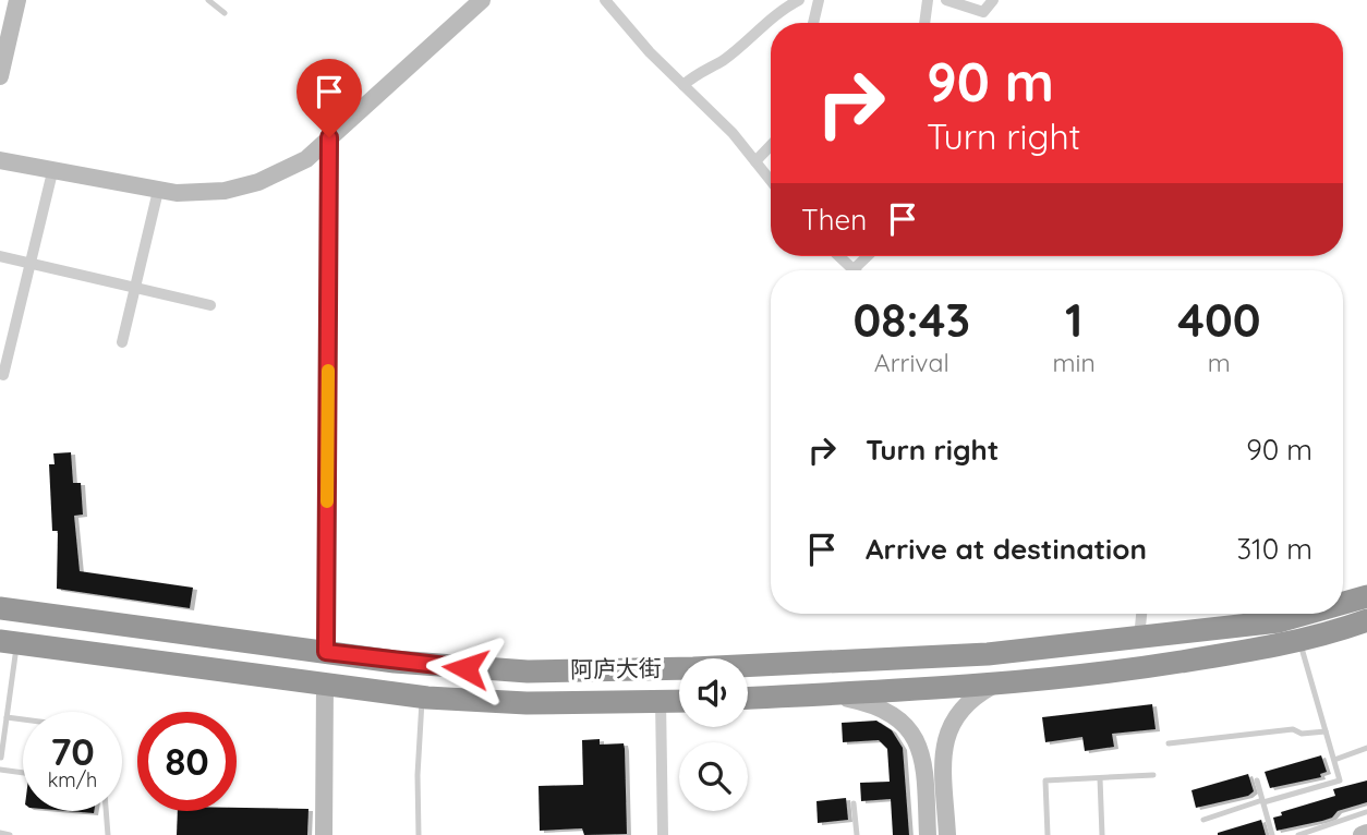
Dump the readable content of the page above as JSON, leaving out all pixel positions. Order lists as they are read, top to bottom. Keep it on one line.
{"streets":{"highway":["阿庐大街"]},"page":{"turn":["90 m","Turn right"],"then":"Then","eta":["08:43","Arrival","1","min","400","m"],"list":[{"name":"Turn right","value":"90 m"},{"name":"Arrive at destination","value":"310 m"}],"speed":"70 km/h","limit":"80"}}
